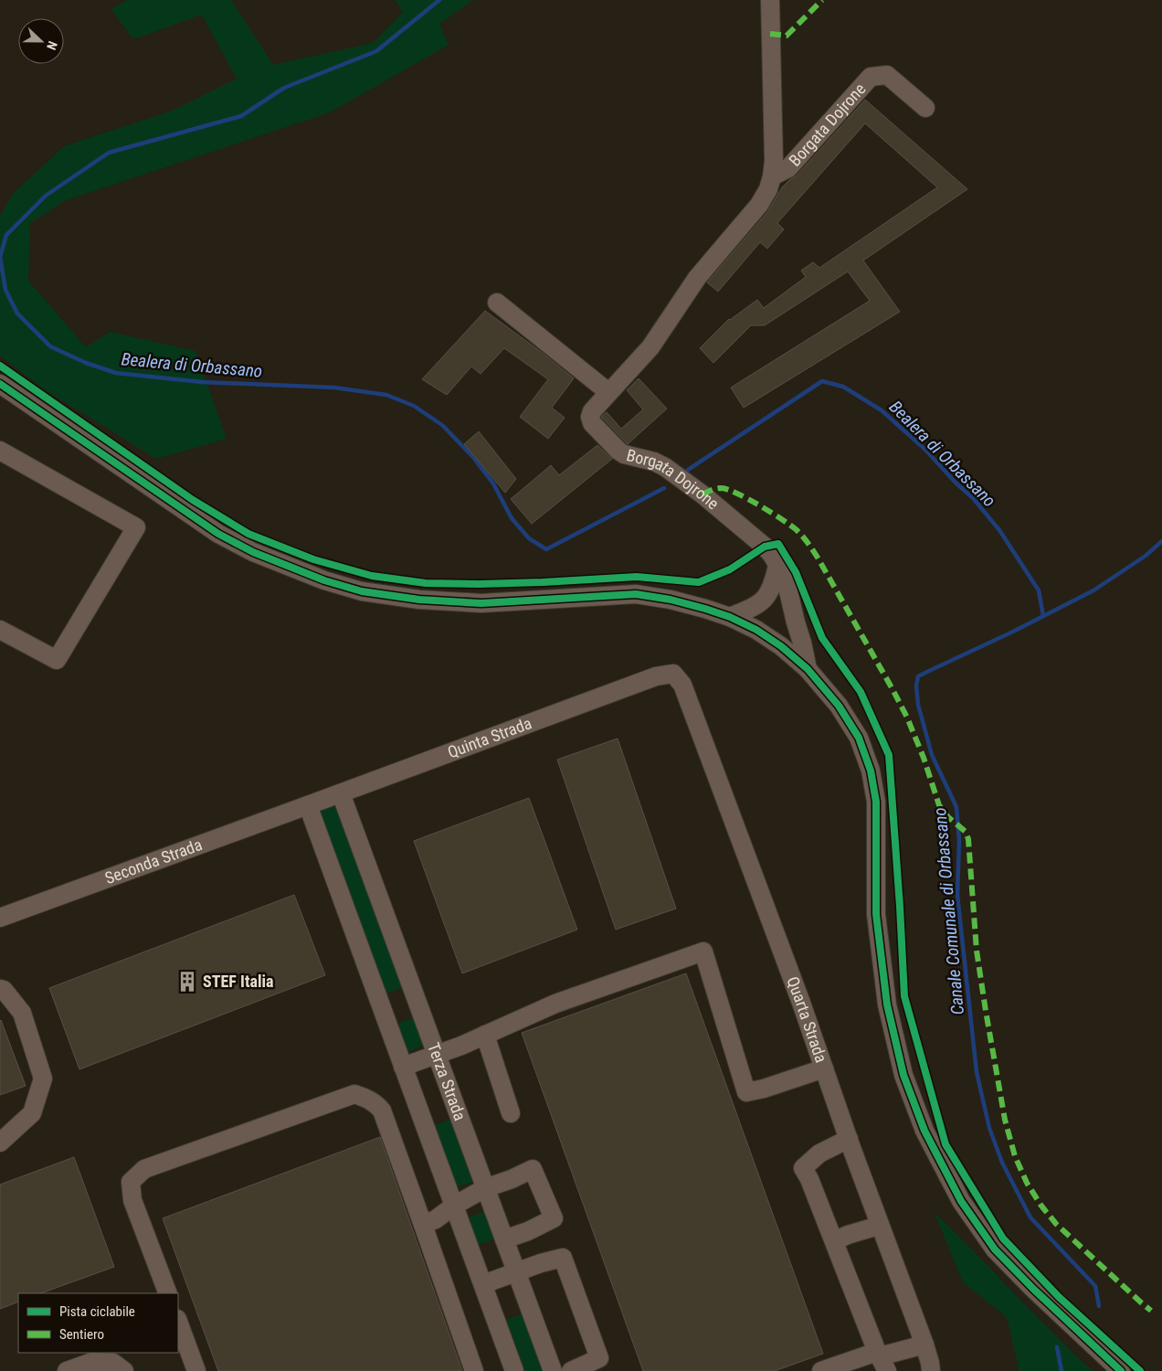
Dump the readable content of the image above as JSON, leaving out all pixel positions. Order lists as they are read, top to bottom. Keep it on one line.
{"streets":{"street":["Borgata Dojrone","Quinta Strada","Seconda Strada","Quarta Strada","Terza Strada"]},"crossings":[["Quinta Strada","Seconda Strada"],["Quinta Strada","Quarta Strada"],["Quinta Strada","Terza Strada"]],"water":["Bealera di Orbassano","Canale Comunale di Orbassano"],"places":{"building":["STEF Italia"]},"legend":["Pista ciclabile","Sentiero"],"north":"right"}
